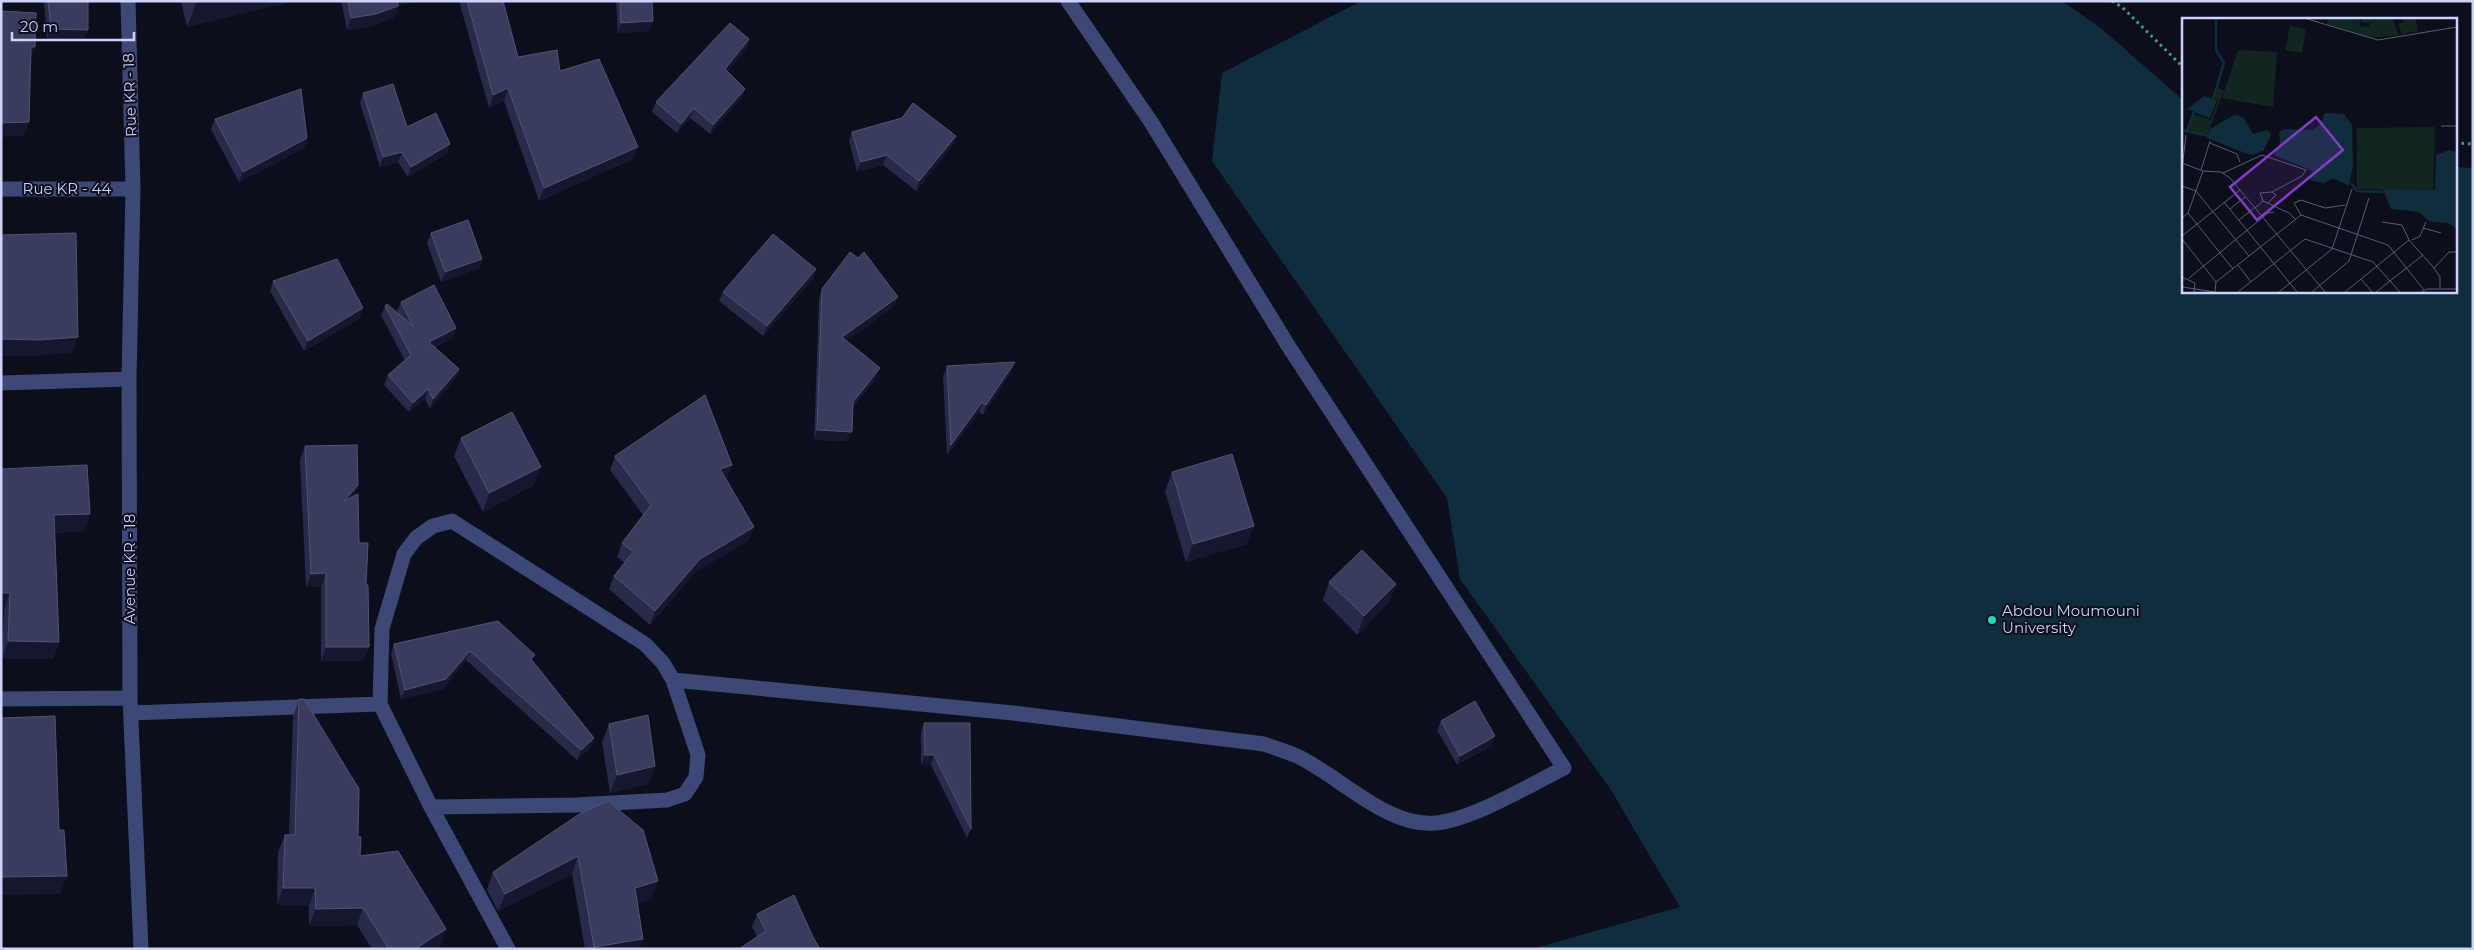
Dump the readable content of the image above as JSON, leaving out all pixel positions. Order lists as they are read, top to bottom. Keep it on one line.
{"streets":{"street":["Rue KR - 18","Rue KR - 44","Avenue KR - 18"]},"crossings":[["Rue KR - 18","Rue KR - 44"],["Rue KR - 18","Avenue KR - 18"],["Rue KR - 44","Avenue KR - 18"]],"places":["Abdou Moumouni University"],"scale_bar":"20 m"}
